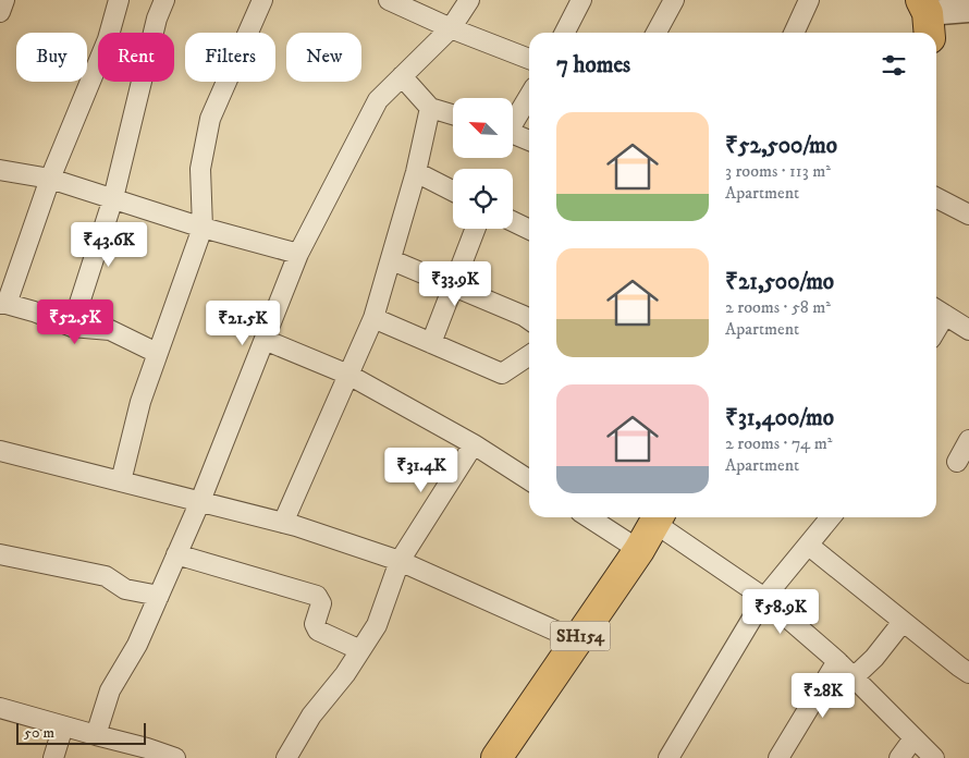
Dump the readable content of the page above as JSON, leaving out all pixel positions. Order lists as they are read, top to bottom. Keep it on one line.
{"streets":{"main road":["SH154"]},"scale_bar":"50 m","north":"top left","page":{"chip":["Buy","Rent","Filters","New"],"heading":"7 homes","list":[{"name":"₹52,500/mo","note":"3 rooms · 113 m² · Apartment"},{"name":"₹21,500/mo","note":"2 rooms · 58 m² · Apartment"},{"name":"₹31,400/mo","note":"2 rooms · 74 m² · Apartment"}],"price":["₹43.6K","₹33.9K","₹52.5K","₹21.5K","₹31.4K","₹58.9K","₹28K"],"scale":"50 m"}}
